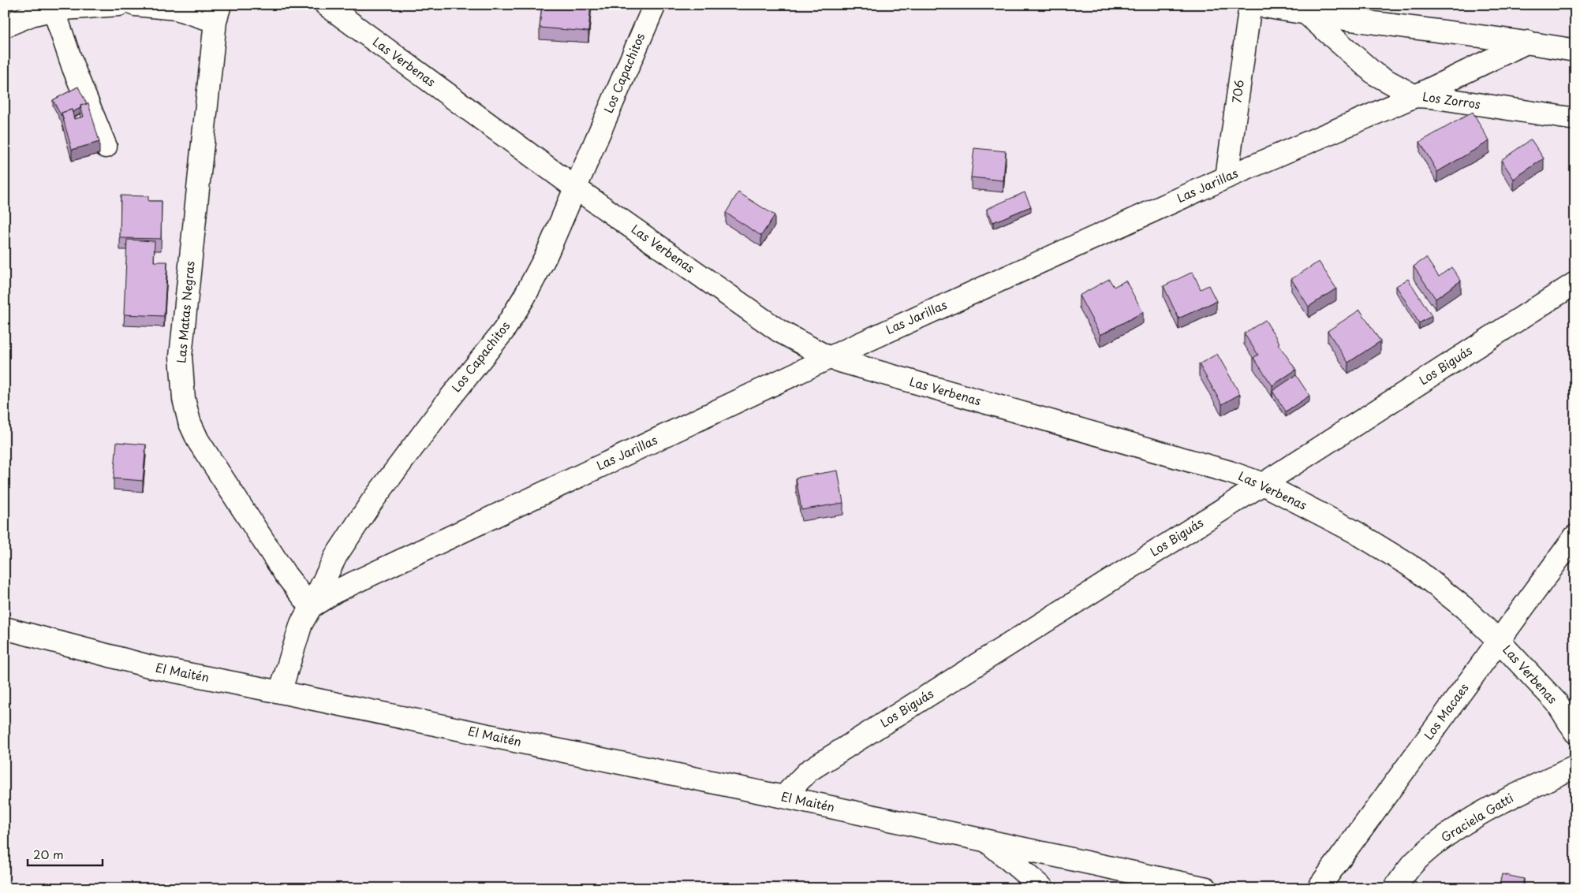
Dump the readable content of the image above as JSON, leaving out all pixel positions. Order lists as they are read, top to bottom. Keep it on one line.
{"streets":{"street":["Las Verbenas","Los Capachitos","706","Los Zorros","Las Jarillas","Las Matas Negras","Los Biguás","El Maitén","Los Macaes","Graciela Gatti"]},"crossings":[["Las Verbenas","Los Capachitos"],["Las Verbenas","Las Jarillas"],["Las Verbenas","Los Biguás"],["Las Verbenas","Los Macaes"],["Los Capachitos","Las Jarillas"],["Los Capachitos","Las Matas Negras"],["Los Capachitos","El Maitén"],["706","Las Jarillas"],["Los Zorros","Las Jarillas"],["Las Jarillas","Las Matas Negras"],["Los Biguás","El Maitén"]],"scale_bar":"20 m"}
